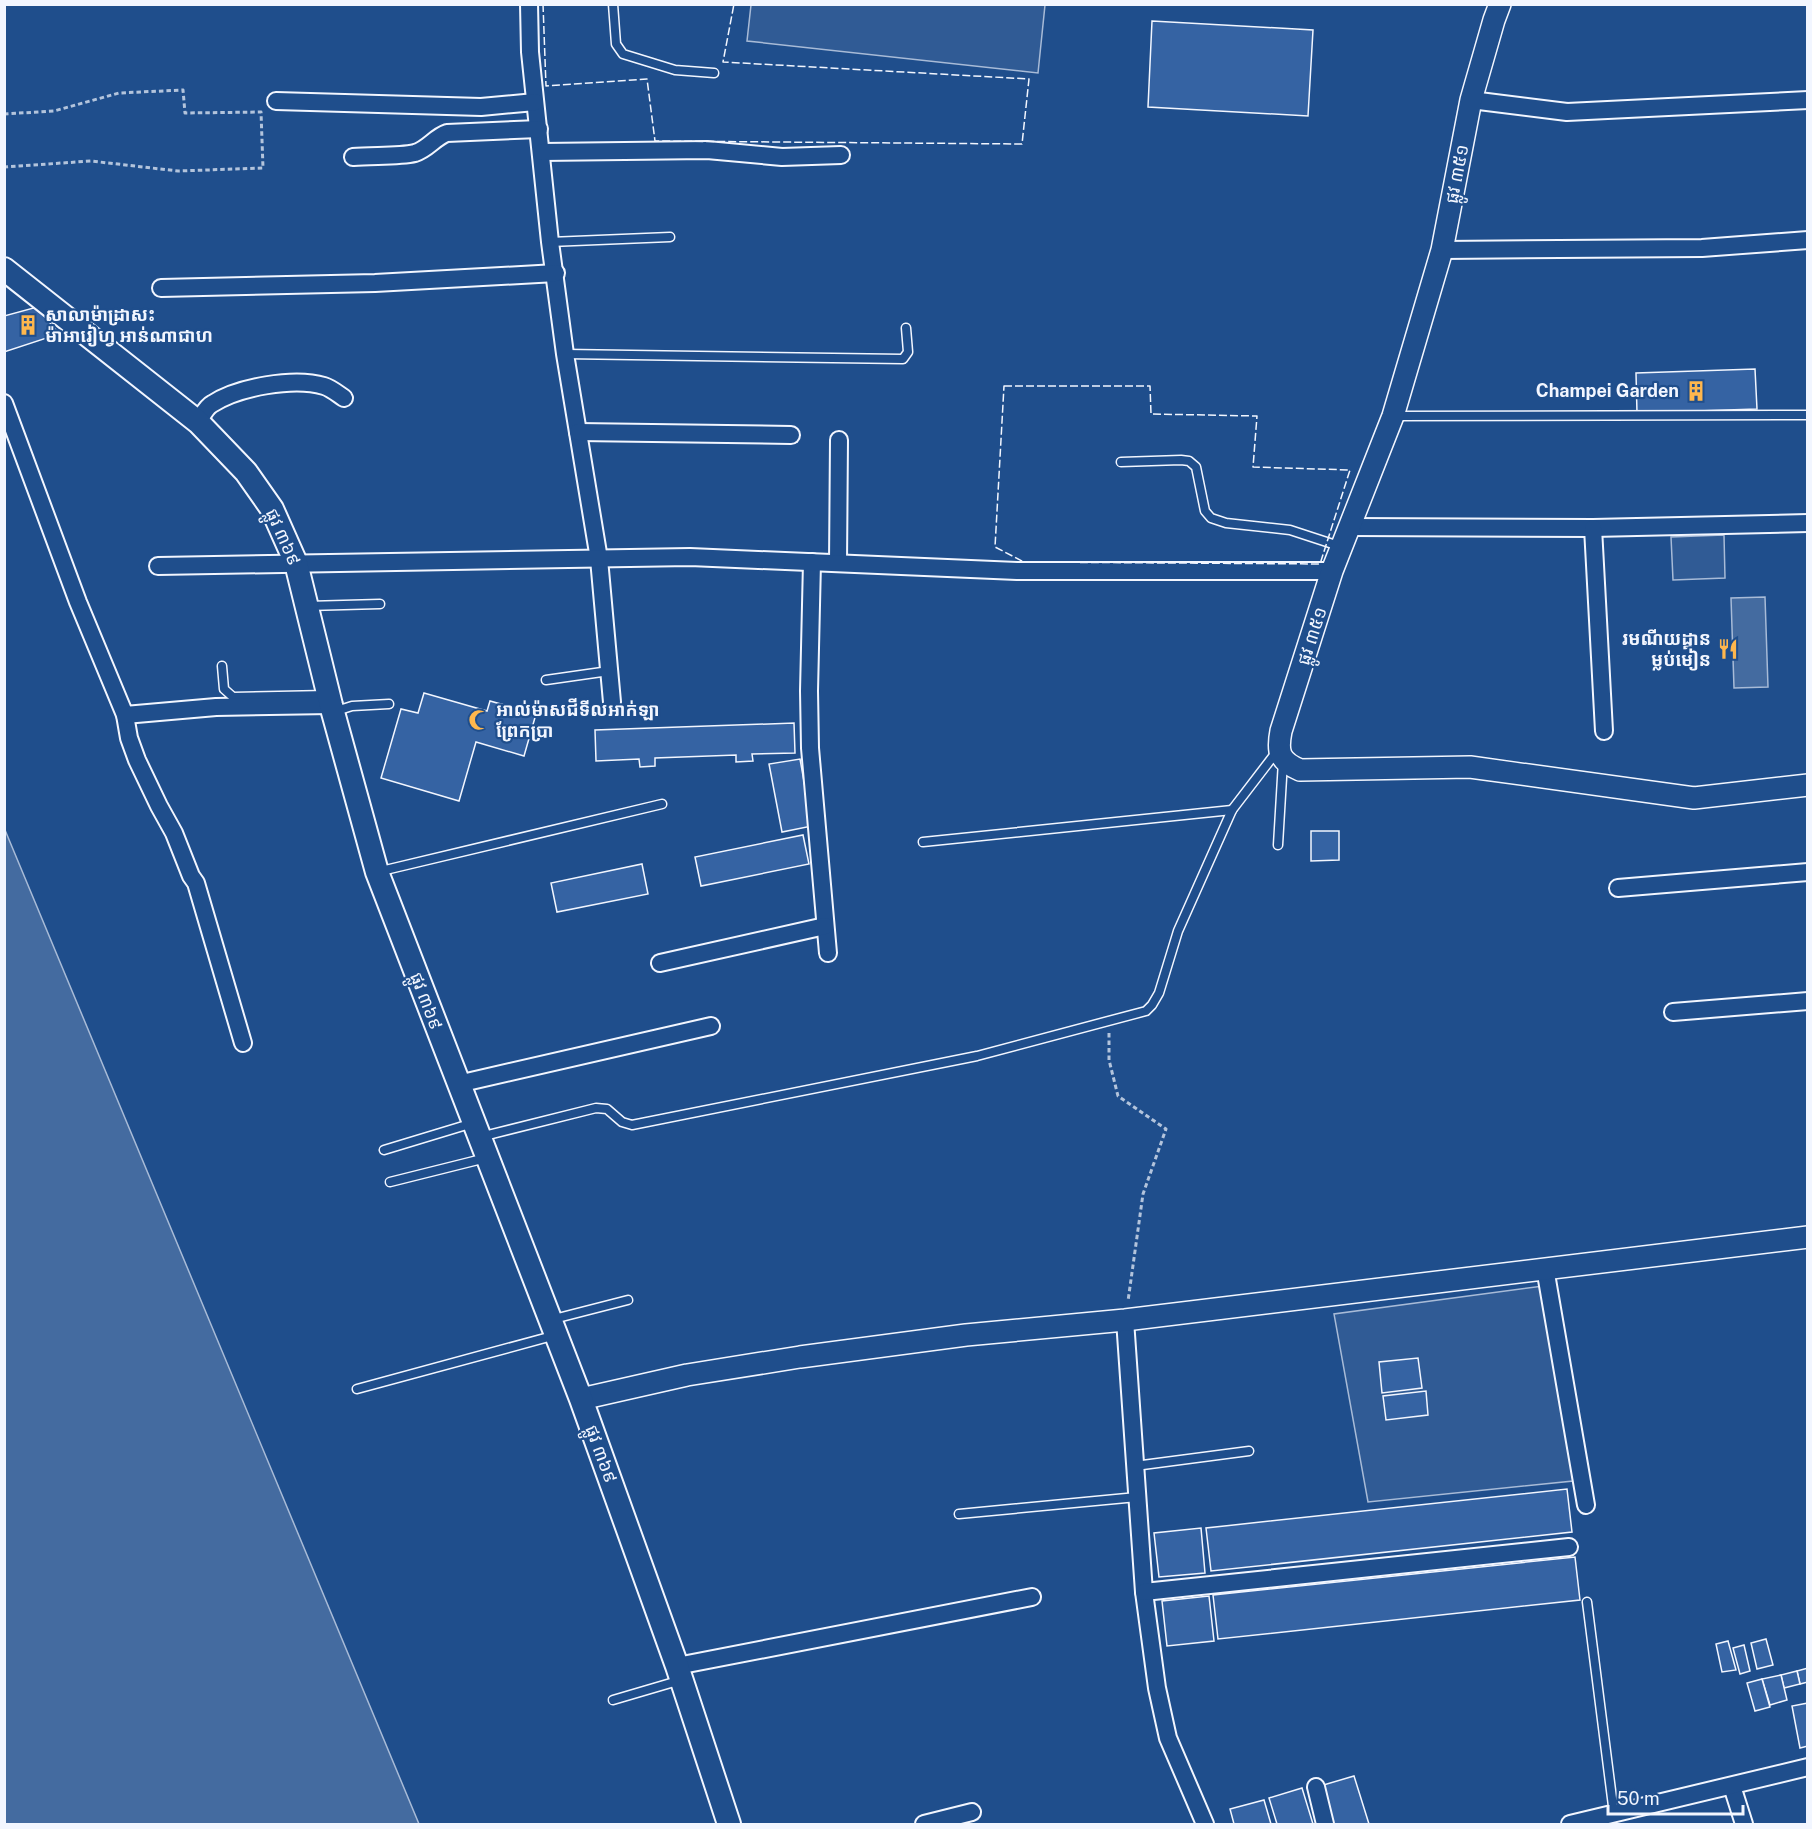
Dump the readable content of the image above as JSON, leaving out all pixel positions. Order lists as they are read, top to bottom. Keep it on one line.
{"streets":{"main road":["ផ្លូវ ៣៦៩"],"street":["ផ្លូវ ៣៥១"]},"places":{"building":["សាលាម៉ាដ្រាសះ ម៉ាអារៀហ្វ អាន់ណាជាហ","Champei Garden"],"restaurant":["រមណីយដ្ឋាន ម្លប់មៀន"],"mosque":["អាល់ម៉ាសជីទីលអាក់ឡា ព្រែកប្រា"]},"scale_bar":"50 m"}
